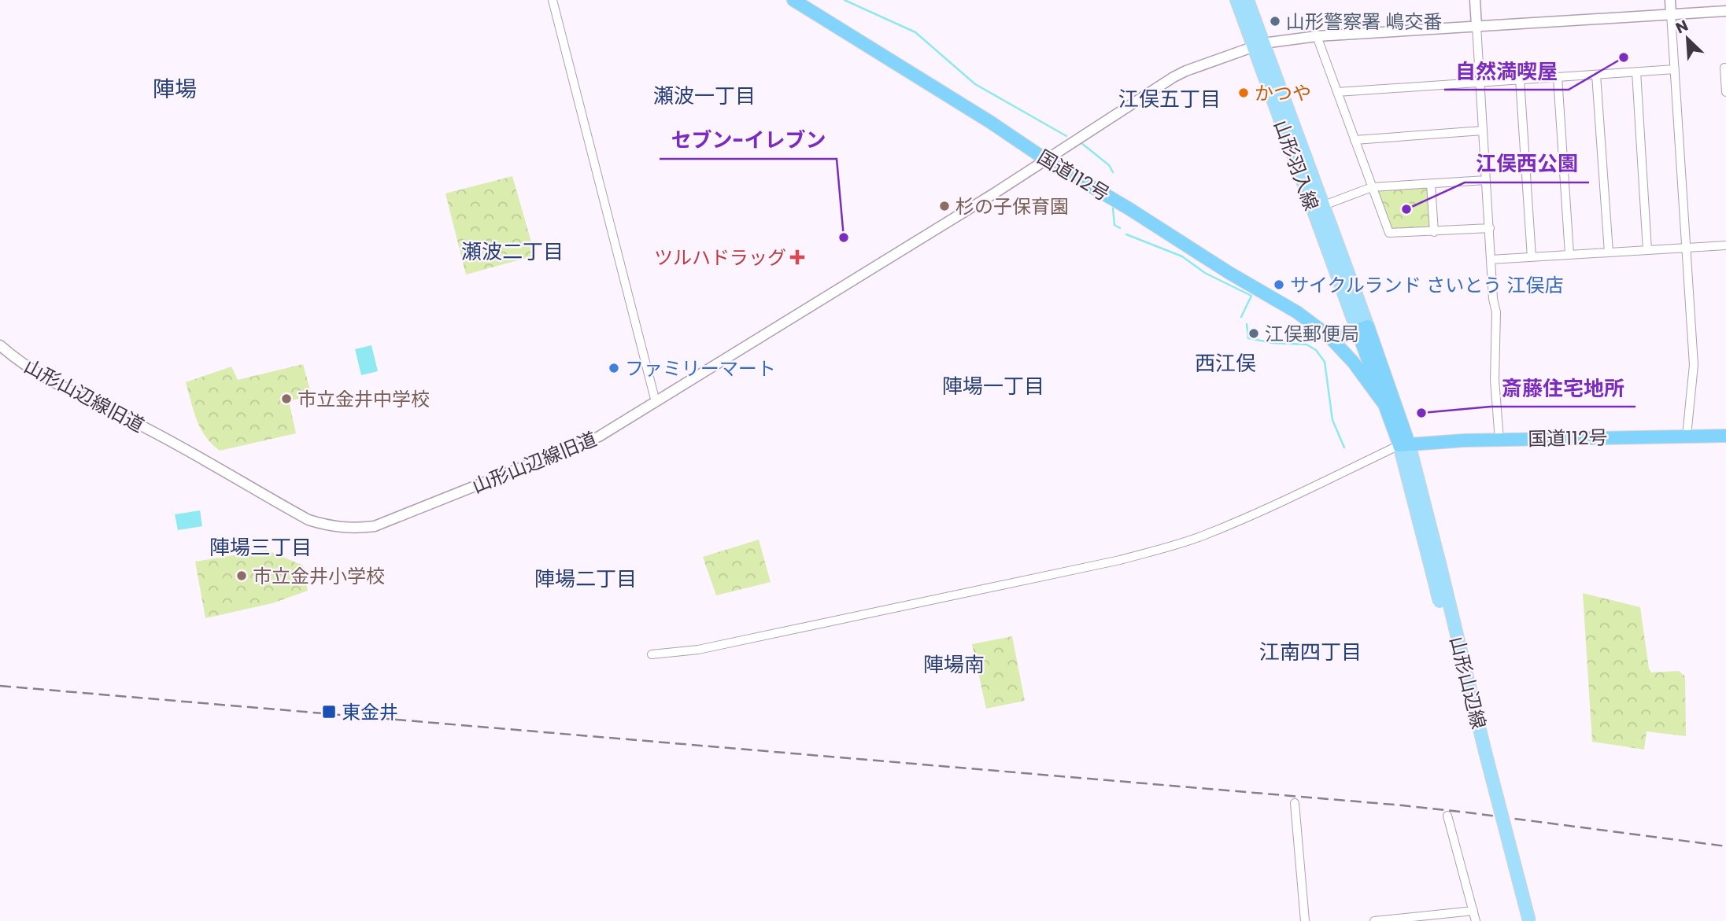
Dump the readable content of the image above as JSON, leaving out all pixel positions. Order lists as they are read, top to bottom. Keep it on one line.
{"streets":{"highway":["国道112号"],"main road":["山形羽入線","山形山辺線"],"street":["山形山辺線旧道"]},"crossings":[["山形羽入線","山形山辺線旧道"],["国道112号","山形山辺線旧道"],["国道112号","山形山辺線"]],"districts":["陣場","瀬波一丁目","江俣五丁目","瀬波二丁目","西江俣","陣場一丁目","陣場三丁目","陣場二丁目","江南四丁目","陣場南"],"places":{"other":["山形警察署 嶋交番","自然満喫屋","かつや","杉の子保育園","江俣西公園","セブン-イレブン","サイクルランド さいとう 江俣店","江俣郵便局","ファミリーマート","市立金井中学校","斎藤住宅地所","市立金井小学校"],"health":["ツルハドラッグ"],"transit":["東金井"]},"north":"top left"}
